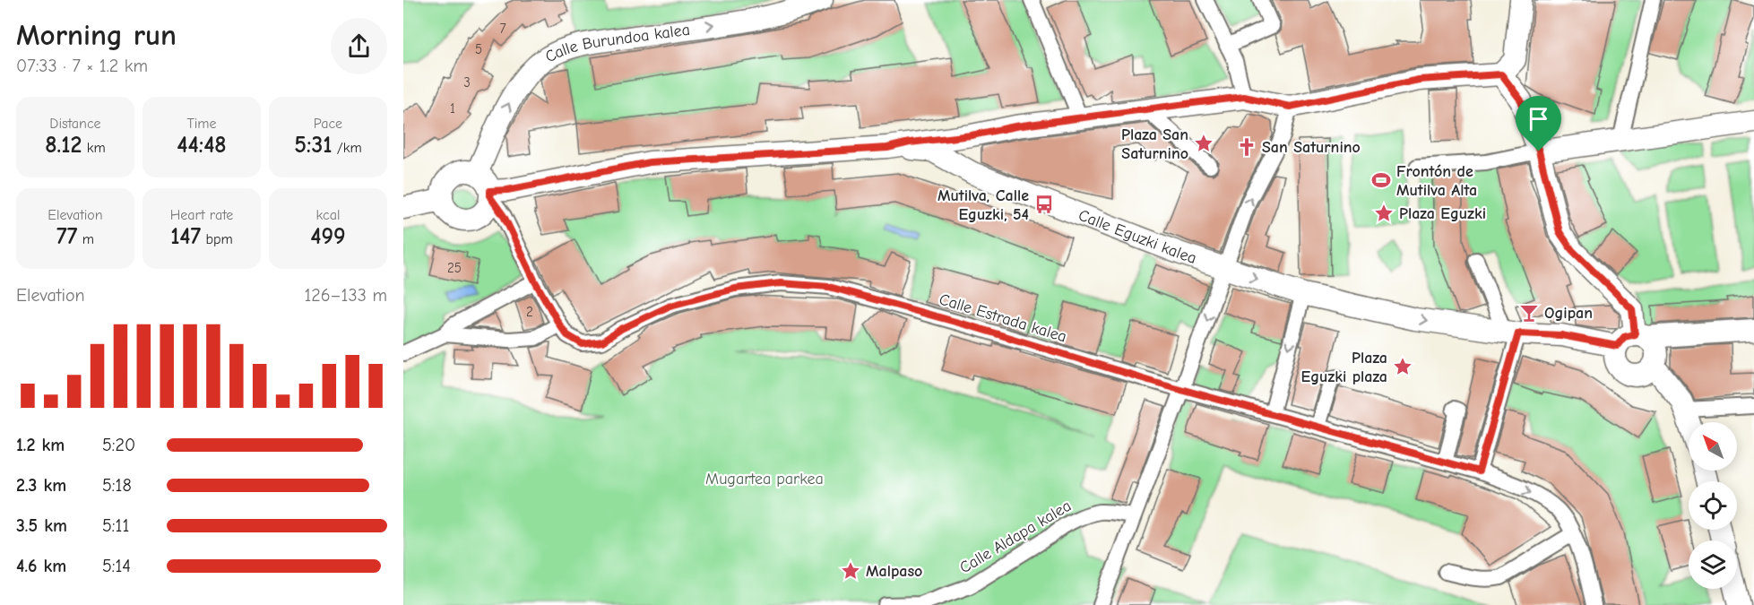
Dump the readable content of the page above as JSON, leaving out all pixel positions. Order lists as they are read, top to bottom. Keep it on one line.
{"streets":{"street":["Calle Burundoa kalea","Calle Eguzki kalea","Calle Estrada kalea","Calle Aldapa kalea"]},"crossings":[["Calle Burundoa kalea","Calle Estrada kalea"]],"parks":["Mugartea parkea"],"places":{"place":["Plaza San Saturnino","Plaza Eguzki","Plaza Eguzki plaza","Malpaso"],"church":["San Saturnino"],"sports":["Frontón de Mutilva Alta"],"bus stop":["Mutilva, Calle Eguzki, 54"],"bar":["Ogipan"]},"house_numbers":["7","5","3","1","25","2"],"north":"top left","page":{"heading":["Morning run","07:33 · 7 × 1.2 km"],"stats":[["Distance","8.12 km"],["Time","44:48"],["Pace","5:31 /km"],["Elevation","77 m"],["Heart rate","147 bpm"],["kcal","499"]],"chart":["Elevation","126–133 m"],"list":[{"name":"1.2 km","note":"5:20"},{"name":"2.3 km","note":"5:18"},{"name":"3.5 km","note":"5:11"},{"name":"4.6 km","note":"5:14"}]}}
